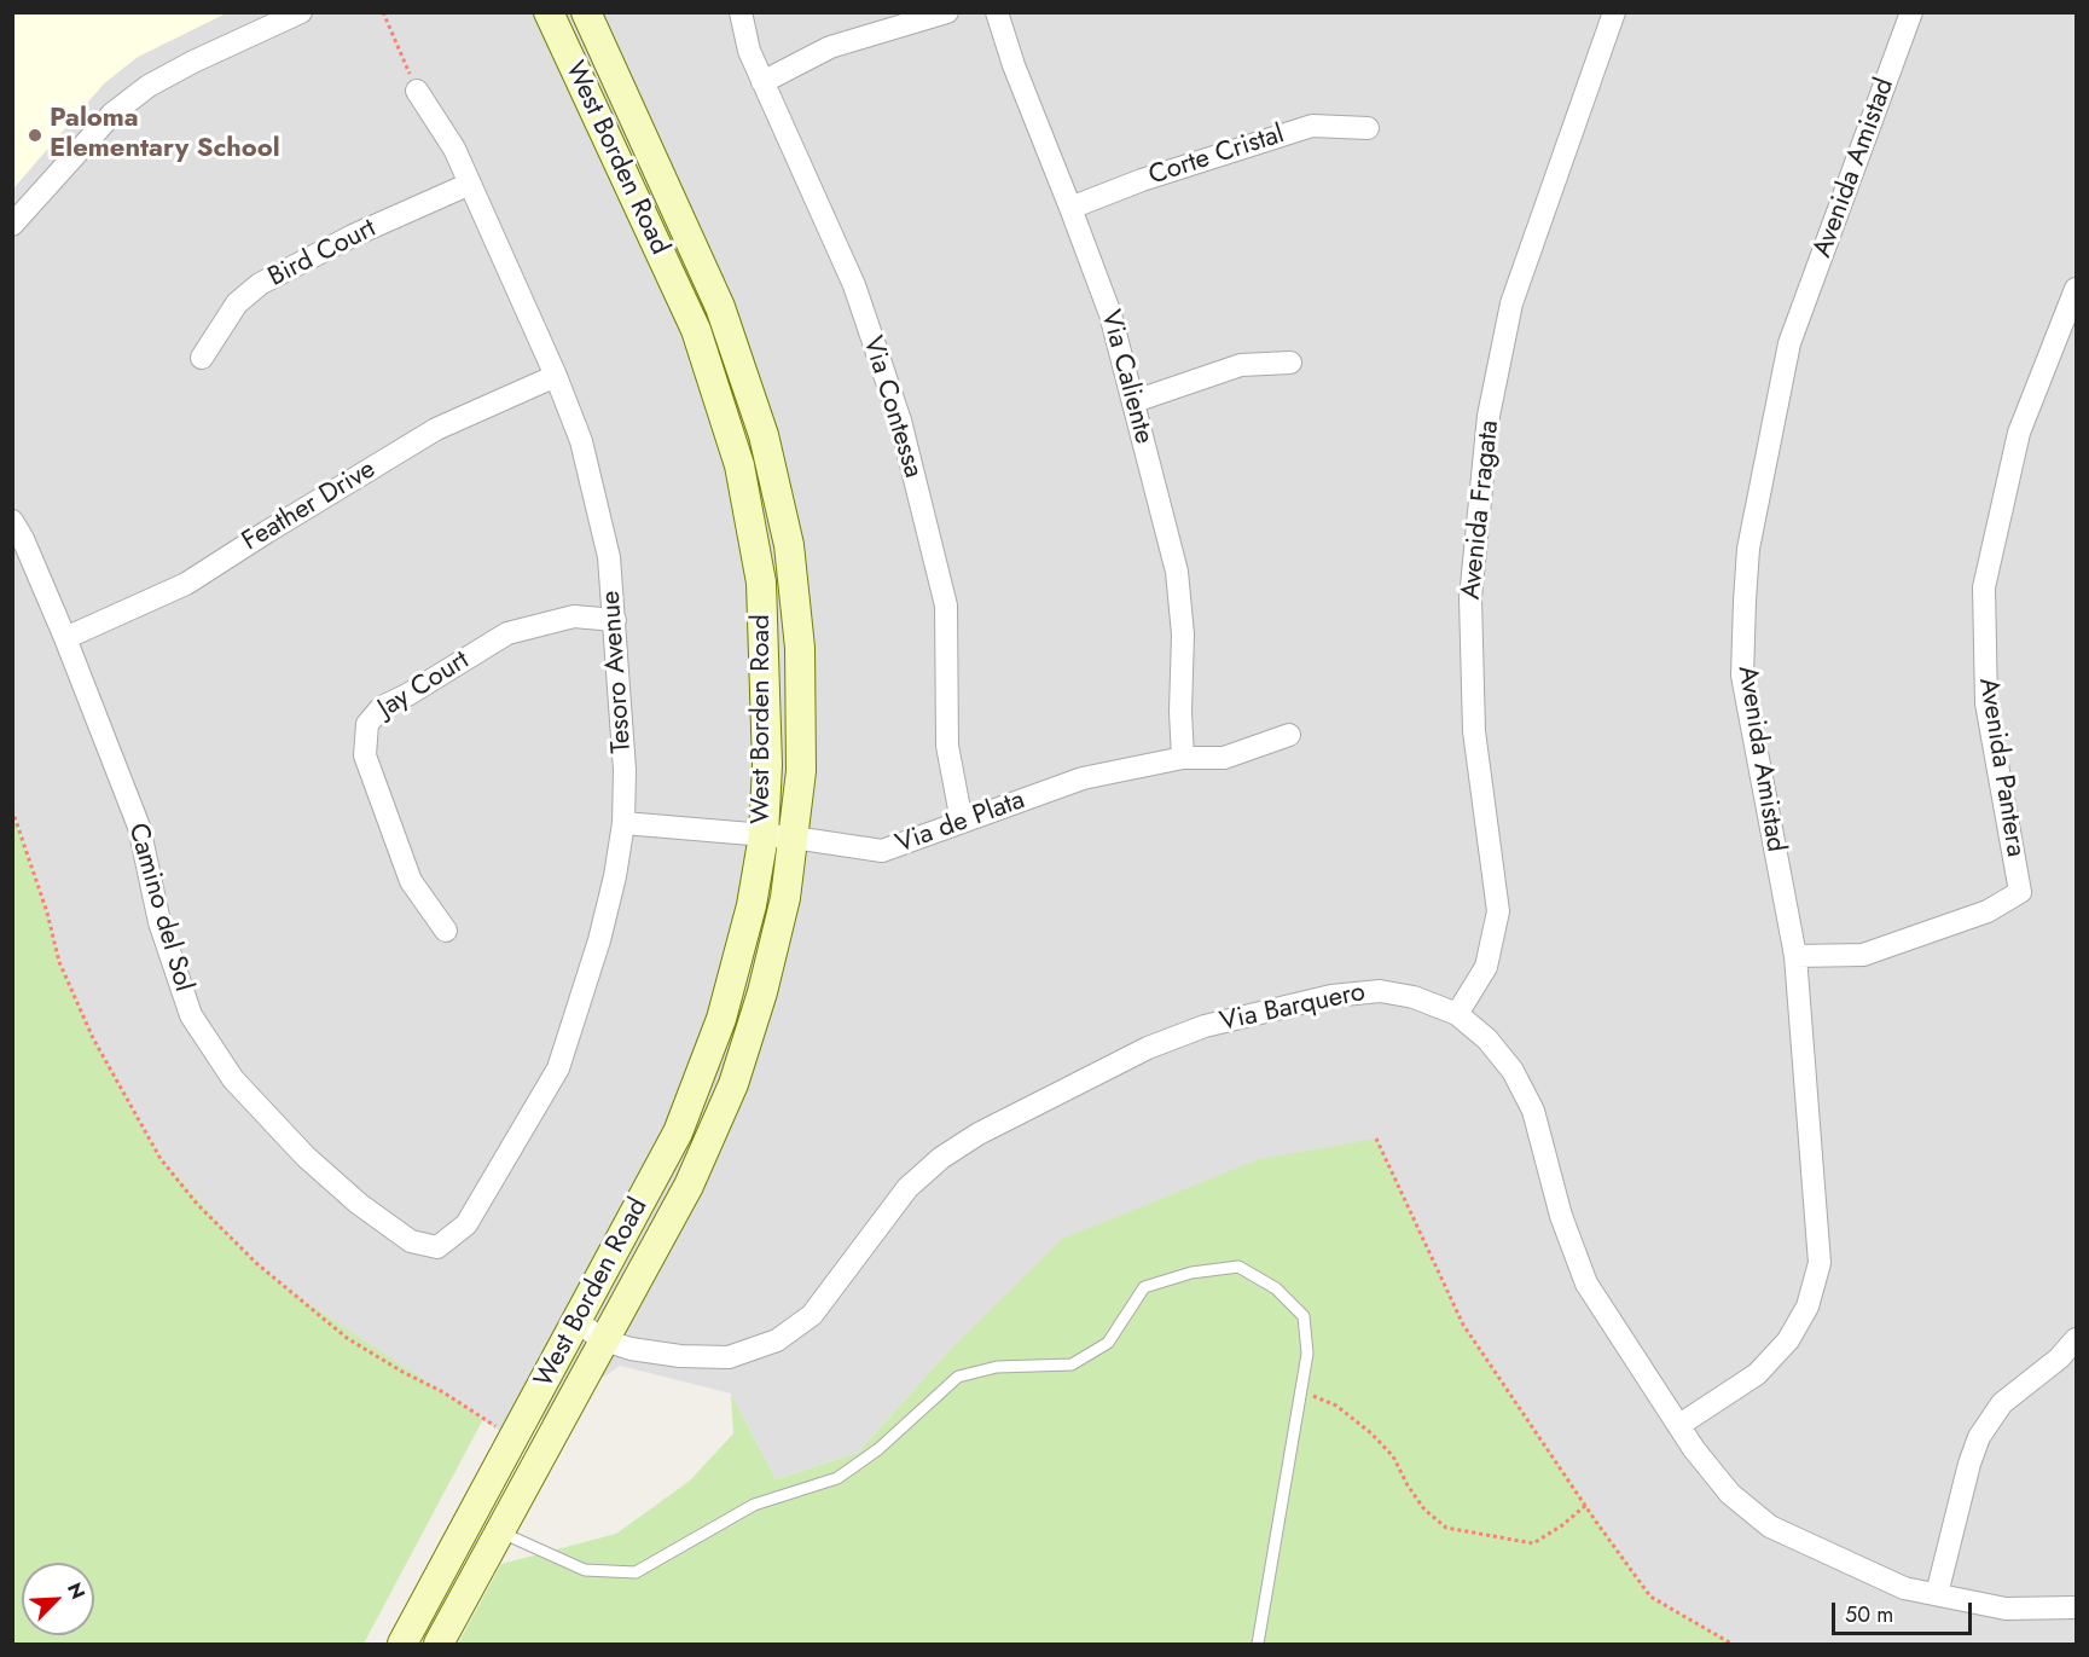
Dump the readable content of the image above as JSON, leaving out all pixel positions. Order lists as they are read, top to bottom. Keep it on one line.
{"streets":{"main road":["West Borden Road"],"street":["Corte Cristal","Avenida Amistad","Bird Court","Via Caliente","Via Contessa","Feather Drive","Avenida Fragata","Tesoro Avenue","Jay Court","Avenida Pantera","Via de Plata","Camino del Sol","Via Barquero"]},"crossings":[["Corte Cristal","Via Caliente"],["West Borden Road","Via de Plata"],["West Borden Road","Via Barquero"],["Avenida Amistad","Avenida Pantera"],["Avenida Amistad","Via Barquero"],["Bird Court","Tesoro Avenue"],["Via Caliente","Via de Plata"],["Via Contessa","Via de Plata"],["Feather Drive","Tesoro Avenue"],["Feather Drive","Camino del Sol"],["Avenida Fragata","Via Barquero"],["Tesoro Avenue","Jay Court"],["Tesoro Avenue","Via de Plata"],["Tesoro Avenue","Camino del Sol"]],"places":["Paloma Elementary School"],"scale_bar":"50 m","north":"top right"}
